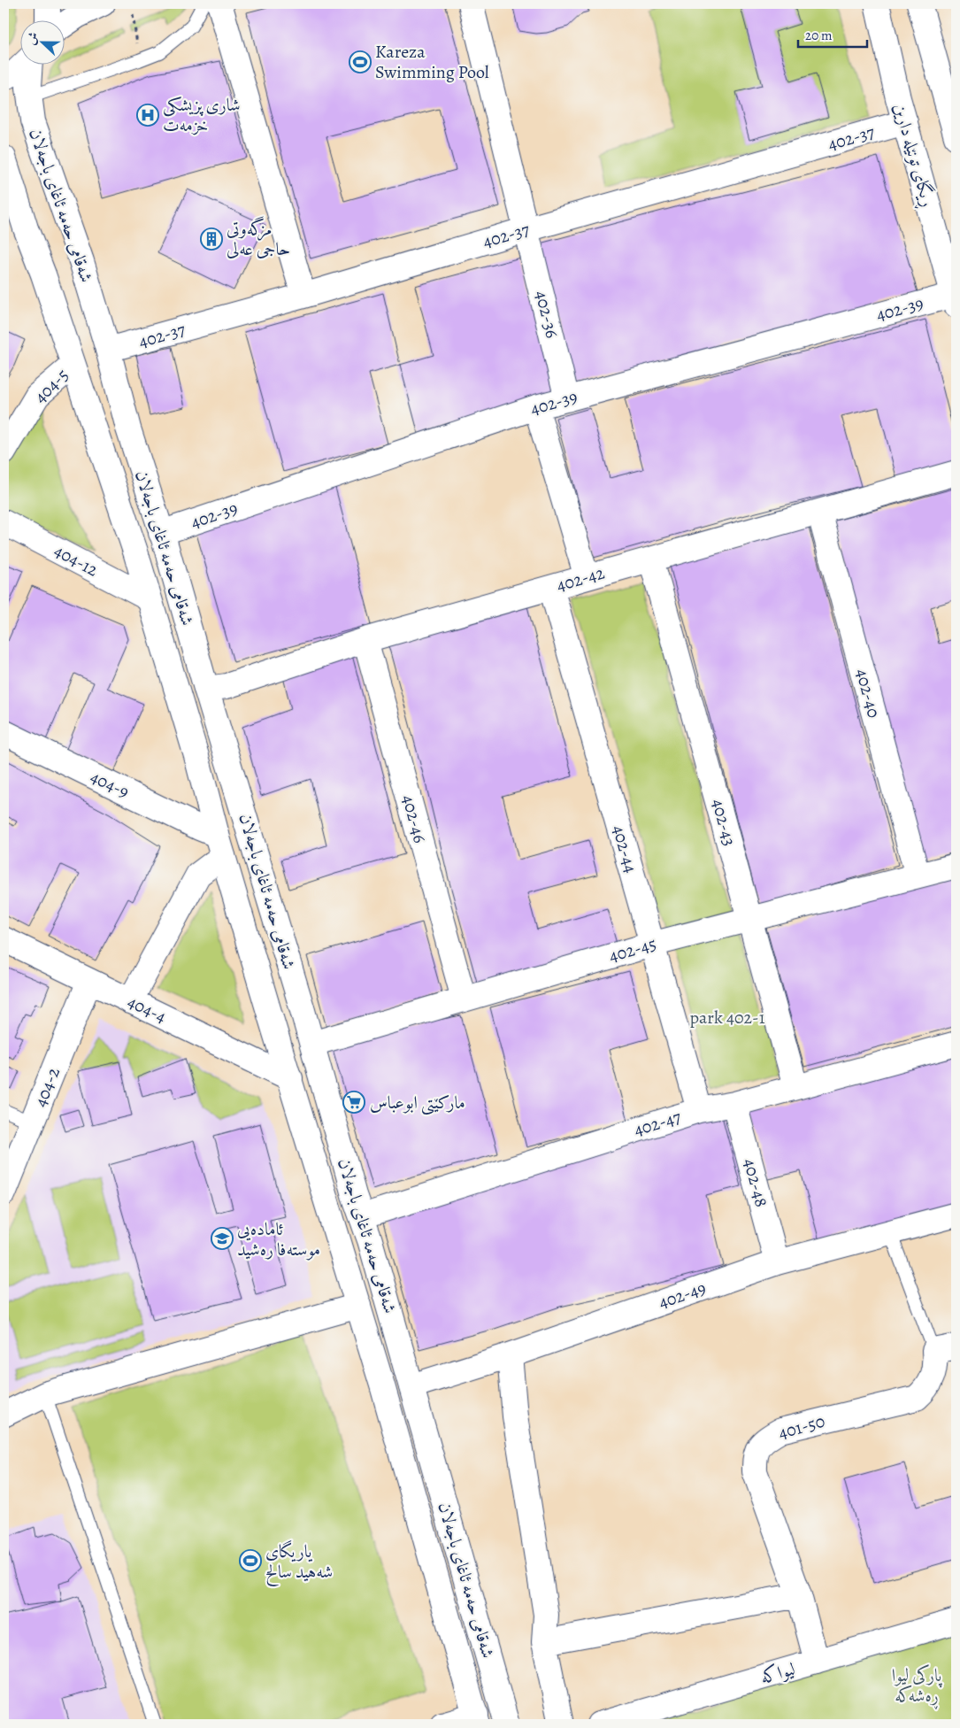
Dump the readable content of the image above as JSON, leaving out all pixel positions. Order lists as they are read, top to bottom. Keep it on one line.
{"streets":{"street":["402-37","ڕیگای تونێلە دارین","شەقامی حەمە ئاغای باجەلان","402-39","402-36","404-5","404-12","402-42","402-40","404-9","402-46","402-43","402-44","402-45","404-4","404-2","402-47","402-48","402-49","401-50","لیواکە"]},"crossings":[["402-37","ڕیگای تونێلە دارین"],["402-37","شەقامی حەمە ئاغای باجەلان"],["402-37","402-36"],["ڕیگای تونێلە دارین","402-39"],["شەقامی حەمە ئاغای باجەلان","402-39"],["شەقامی حەمە ئاغای باجەلان","404-5"],["شەقامی حەمە ئاغای باجەلان","404-12"],["شەقامی حەمە ئاغای باجەلان","402-42"],["شەقامی حەمە ئاغای باجەلان","404-9"],["شەقامی حەمە ئاغای باجەلان","402-45"],["شەقامی حەمە ئاغای باجەلان","404-4"],["شەقامی حەمە ئاغای باجەلان","402-47"],["شەقامی حەمە ئاغای باجەلان","402-49"],["402-39","402-36"],["402-42","402-40"],["402-42","402-46"],["402-42","402-43"],["402-42","402-44"],["402-40","402-45"],["402-46","402-45"],["402-43","402-45"],["402-43","402-47"],["402-44","402-45"],["402-44","402-47"],["404-4","404-2"],["402-47","402-48"],["402-48","402-49"],["401-50","لیواکە"]],"parks":["park 402-1","پارکی لیوا ڕەشەکە"],"places":{"sports":["Kareza Swimming Pool","یاریگای شەهید سالح"],"hospital":["شاری پزیشکی خزمەت"],"building":["مزگەوتی حاجی عەلی"],"supermarket":["مارکێتی ابوعباس"],"school or university":["ئامادەیی موستەفا رەشید"]},"scale_bar":"20 m","north":"left"}
